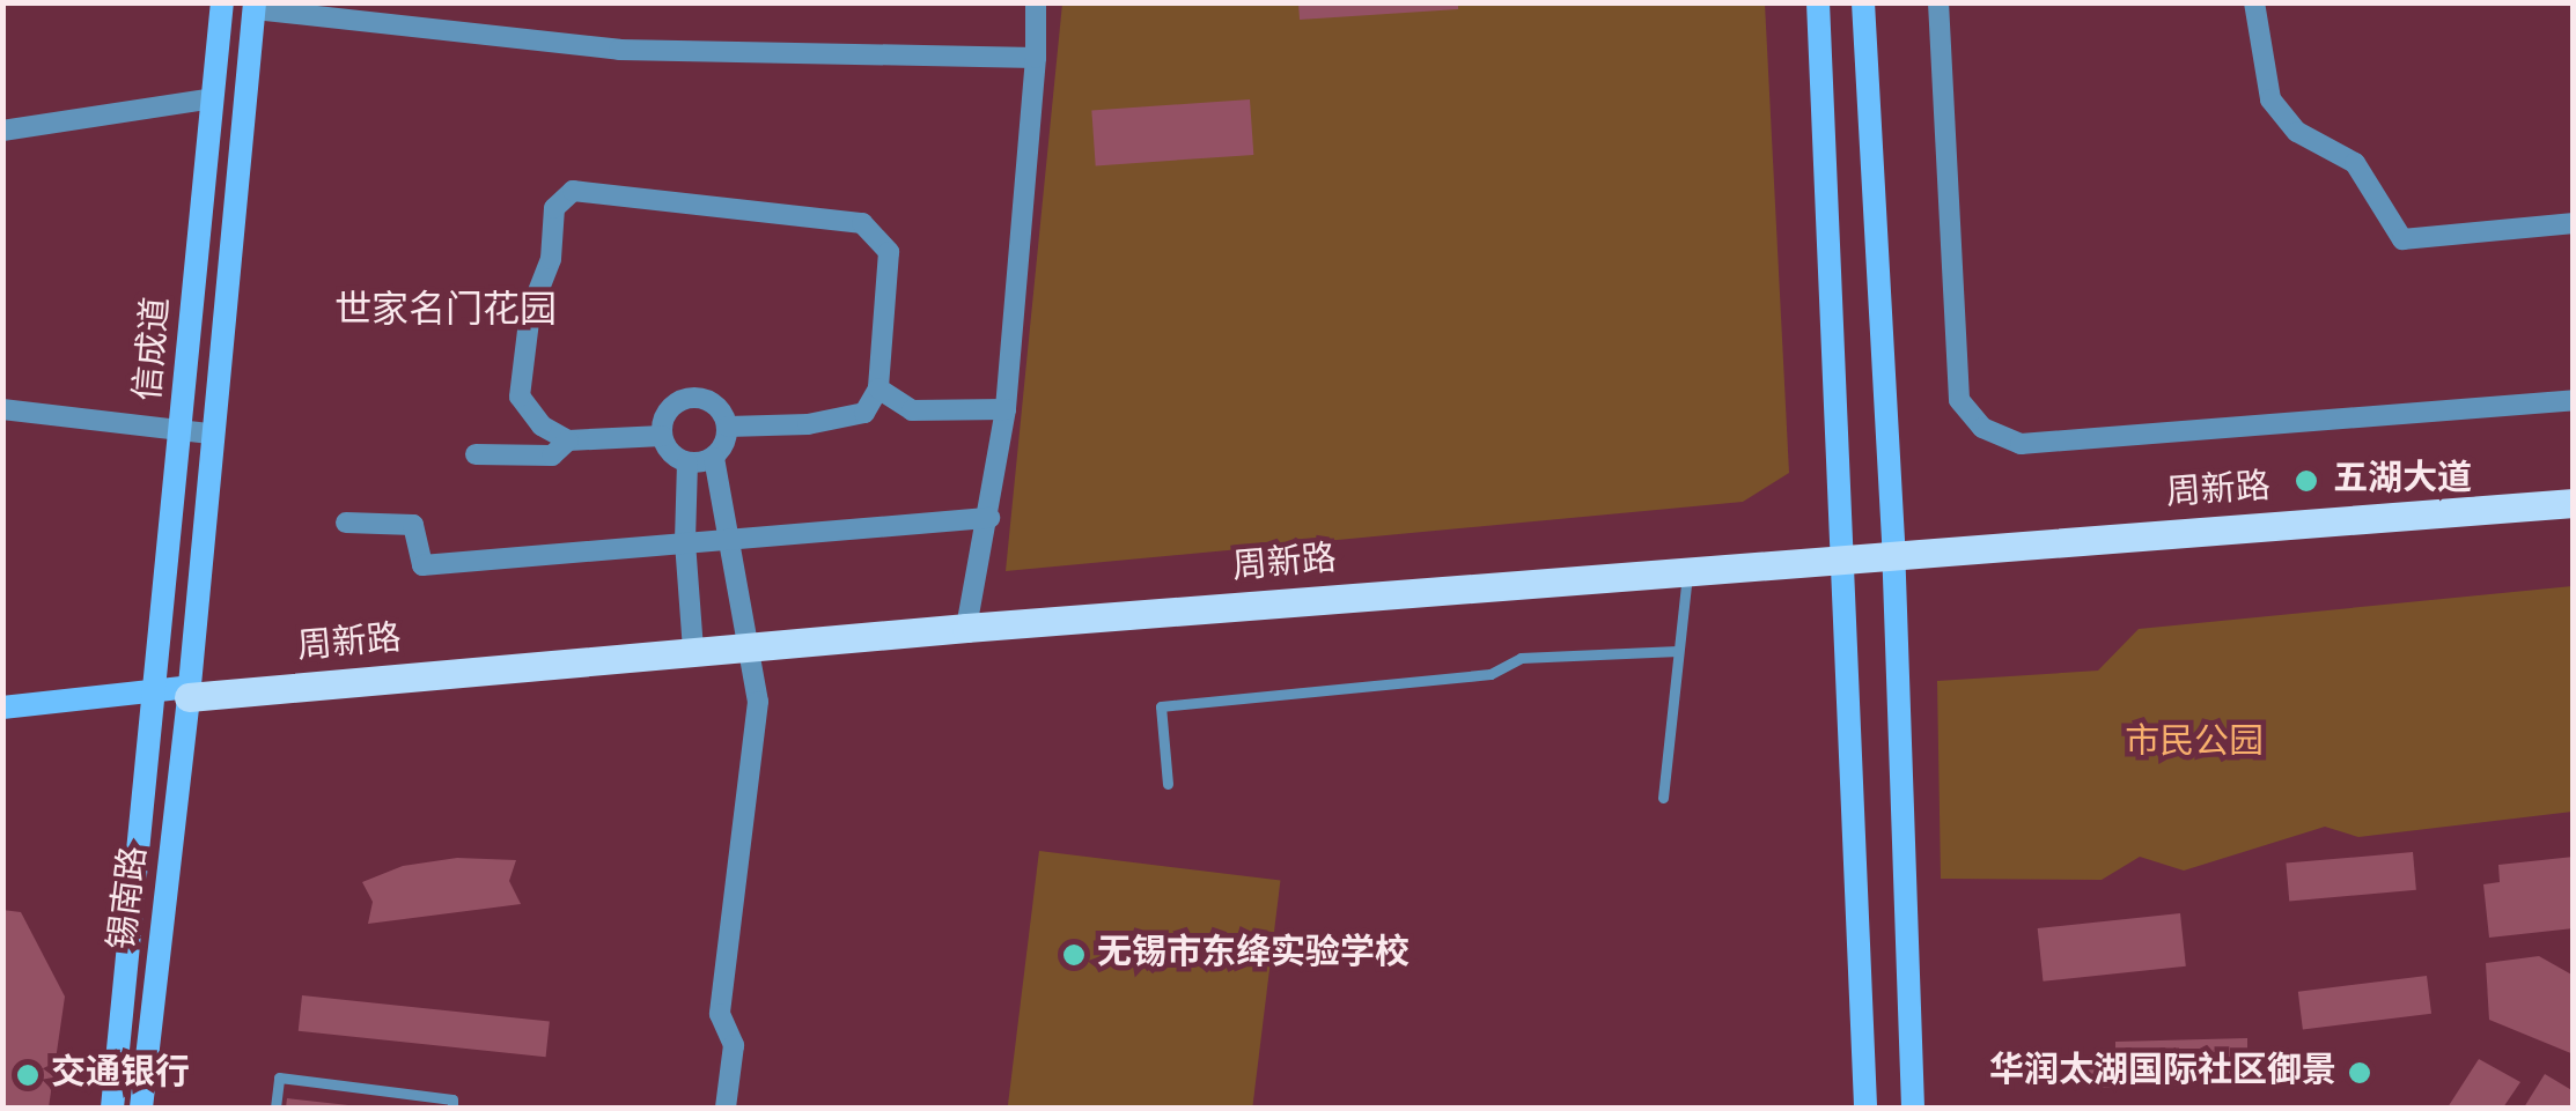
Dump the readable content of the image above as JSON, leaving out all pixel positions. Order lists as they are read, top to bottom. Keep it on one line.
{"streets":{"main road":["信成道","周新路","锡南路"]},"crossings":[["信成道","周新路"],["信成道","锡南路"],["周新路","锡南路"]],"districts":["世家名门花园"],"parks":["市民公园"],"places":["五湖大道","无锡市东绛实验学校","华润太湖国际社区·御景","交通银行"]}
